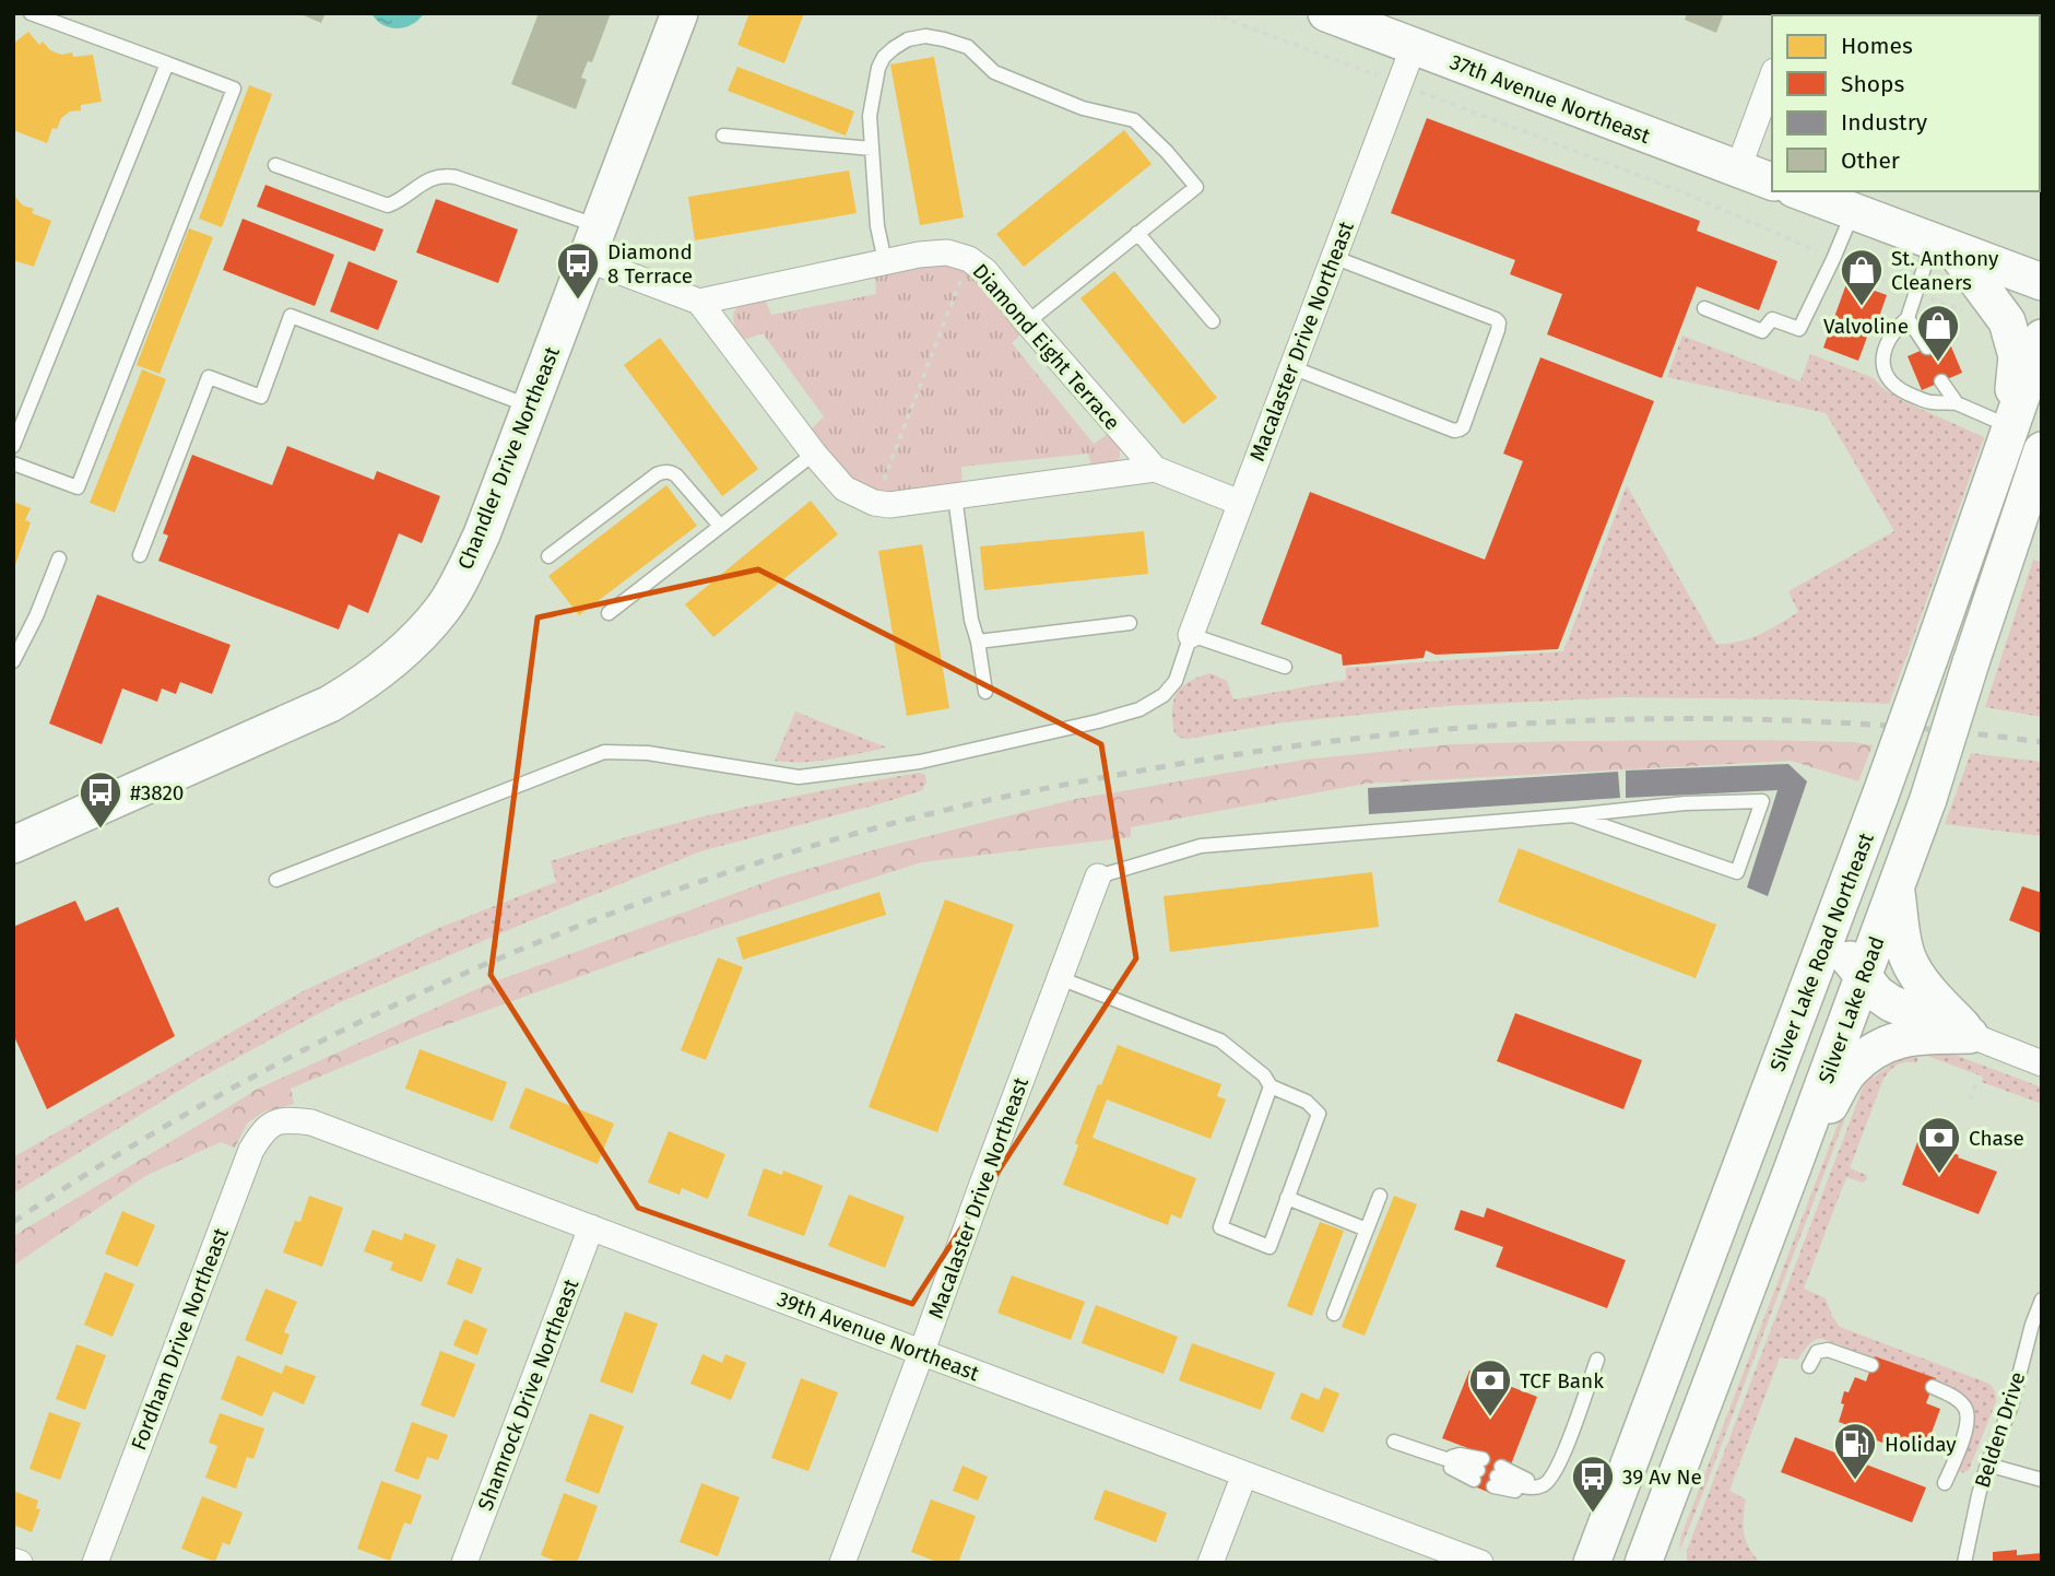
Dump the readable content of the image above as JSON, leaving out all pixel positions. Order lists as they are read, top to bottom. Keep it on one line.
{"streets":{"main road":["37th Avenue Northeast","Chandler Drive Northeast","Silver Lake Road Northeast","Silver Lake Road"],"street":["Macalaster Drive Northeast","Diamond Eight Terrace","39th Avenue Northeast","Fordham Drive Northeast","Shamrock Drive Northeast"],"lane":["Belden Drive"]},"crossings":[["37th Avenue Northeast","Macalaster Drive Northeast"],["Macalaster Drive Northeast","Diamond Eight Terrace"],["Macalaster Drive Northeast","39th Avenue Northeast"],["39th Avenue Northeast","Fordham Drive Northeast"],["39th Avenue Northeast","Shamrock Drive Northeast"]],"places":{"bus stop":["Diamond 8 Terrace","#3820","39 Av Ne"],"shop":["St. Anthony Cleaners","Valvoline"],"bank":["Chase","TCF Bank"],"fuel station":["Holiday"]},"legend":["Homes","Shops","Industry","Other"]}
